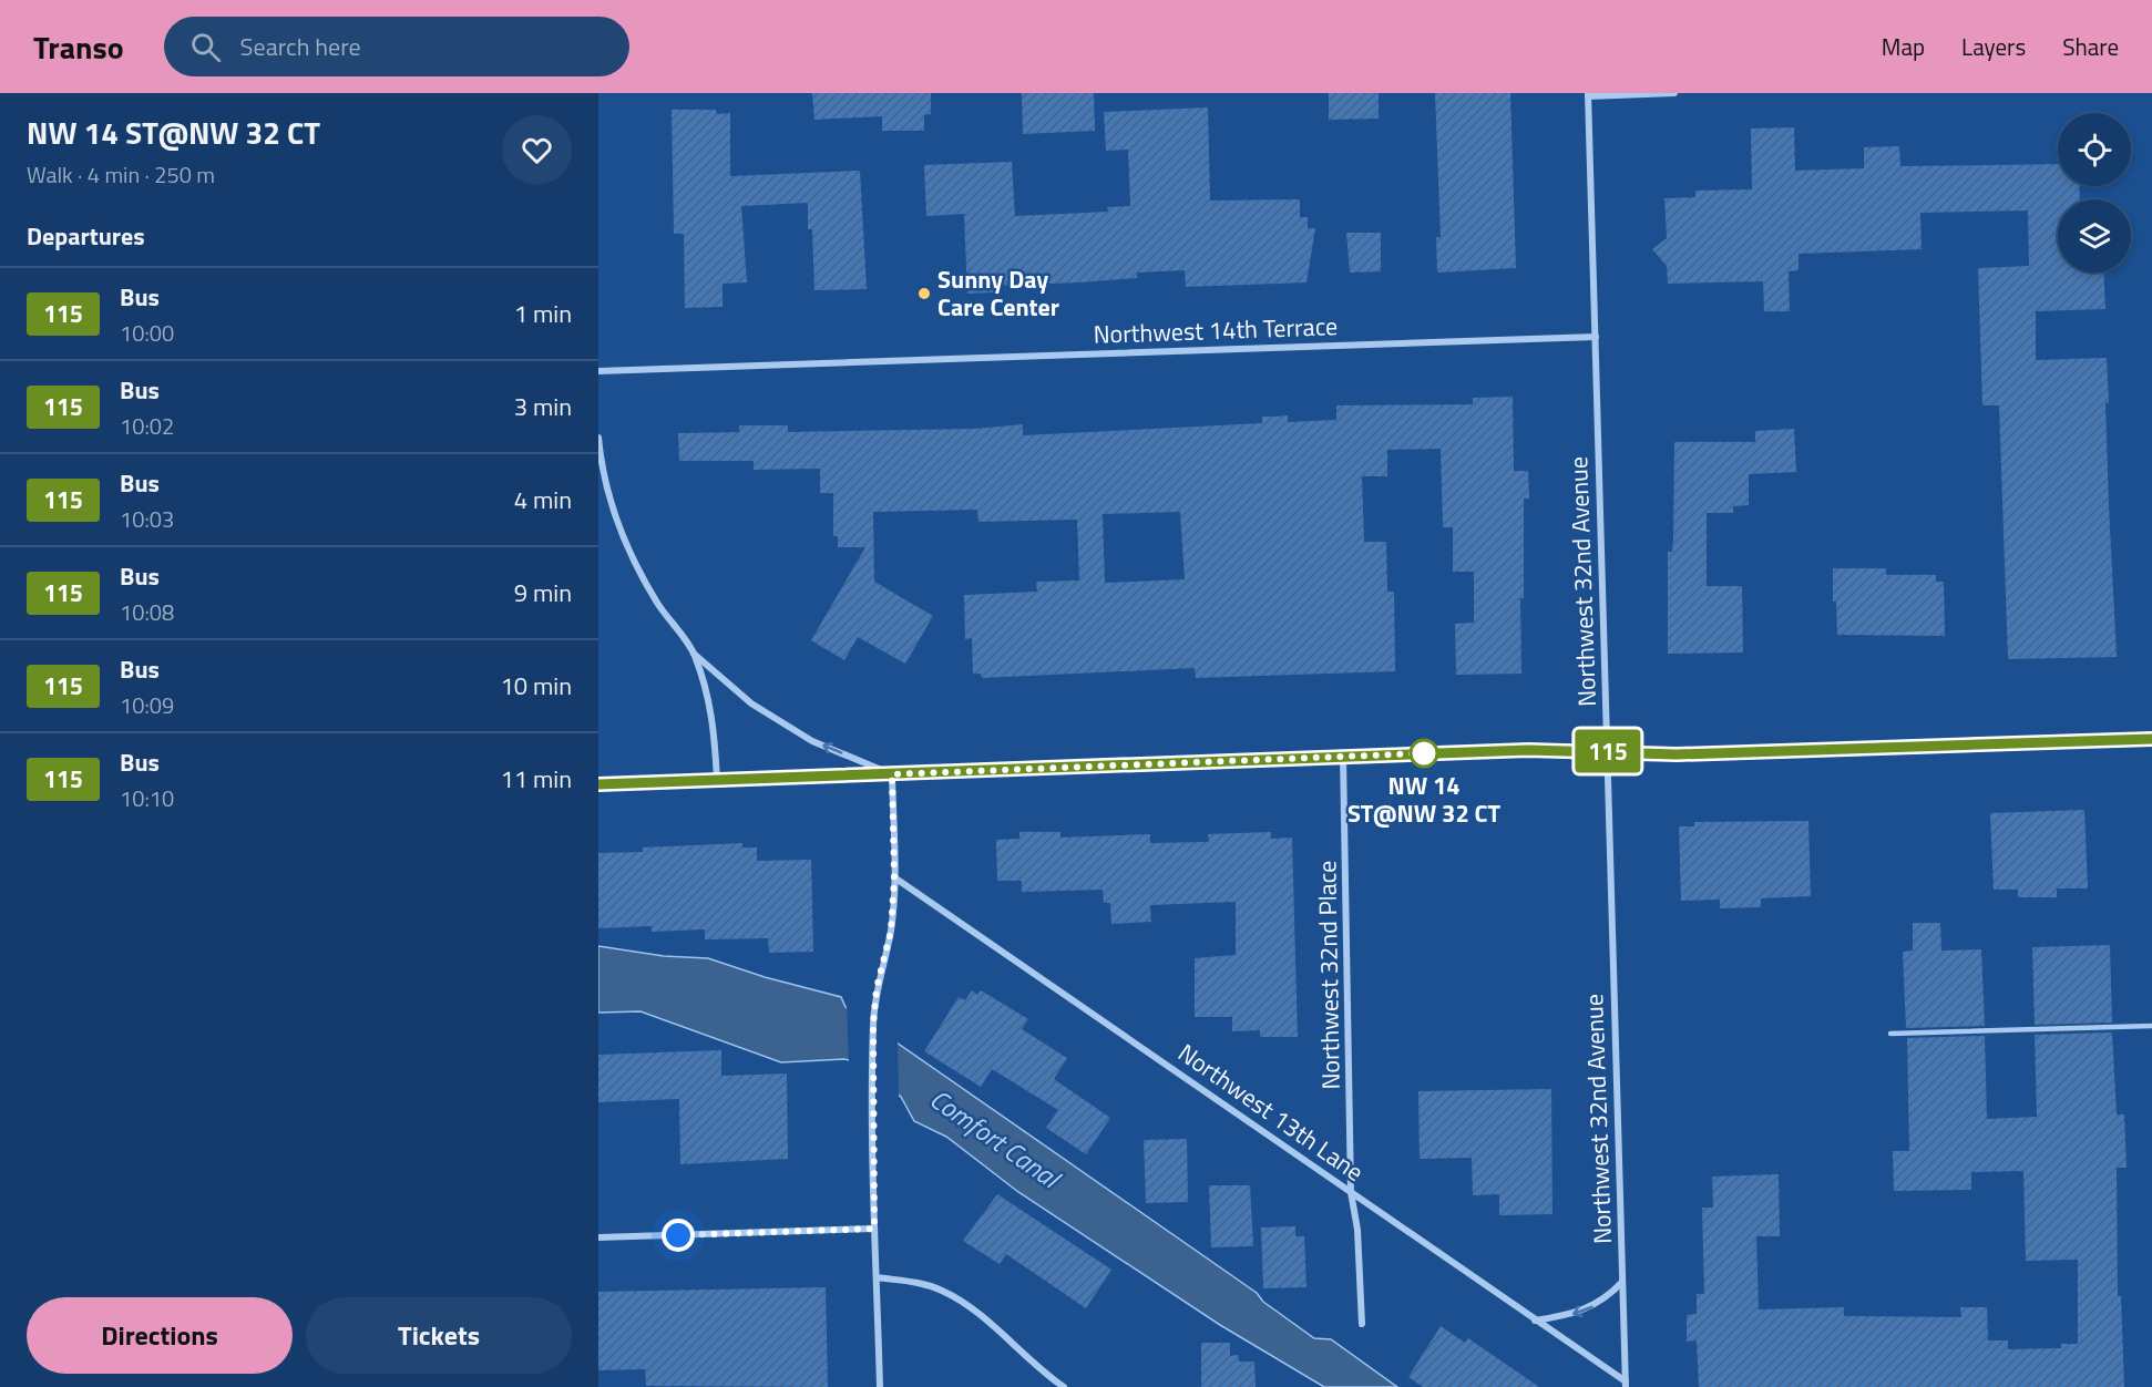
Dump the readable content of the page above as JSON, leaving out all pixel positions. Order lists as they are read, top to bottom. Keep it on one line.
{"streets":{"street":["Northwest 14th Terrace","Northwest 32nd Avenue","Northwest 32nd Place","Northwest 13th Lane"]},"crossings":[["Northwest 14th Terrace","Northwest 32nd Avenue"],["Northwest 32nd Avenue","Northwest 13th Lane"],["Northwest 32nd Place","Northwest 13th Lane"]],"water":["Comfort Canal"],"places":["Sunny Day Care Center","NW 14 ST@NW 32 CT"],"lines":["bus line 115"],"page":{"header":"Transo","search":"Search here","nav":["Map","Layers","Share"],"heading":[["NW 14 ST@NW 32 CT","Walk · 4 min · 250 m"],"Departures"],"on_map":"115","list":[{"mark":"115","name":"Bus","note":"10:00","value":"1 min"},{"mark":"115","name":"Bus","note":"10:02","value":"3 min"},{"mark":"115","name":"Bus","note":"10:03","value":"4 min"},{"mark":"115","name":"Bus","note":"10:08","value":"9 min"},{"mark":"115","name":"Bus","note":"10:09","value":"10 min"},{"mark":"115","name":"Bus","note":"10:10","value":"11 min"}],"buttons":["Directions","Tickets"]}}
